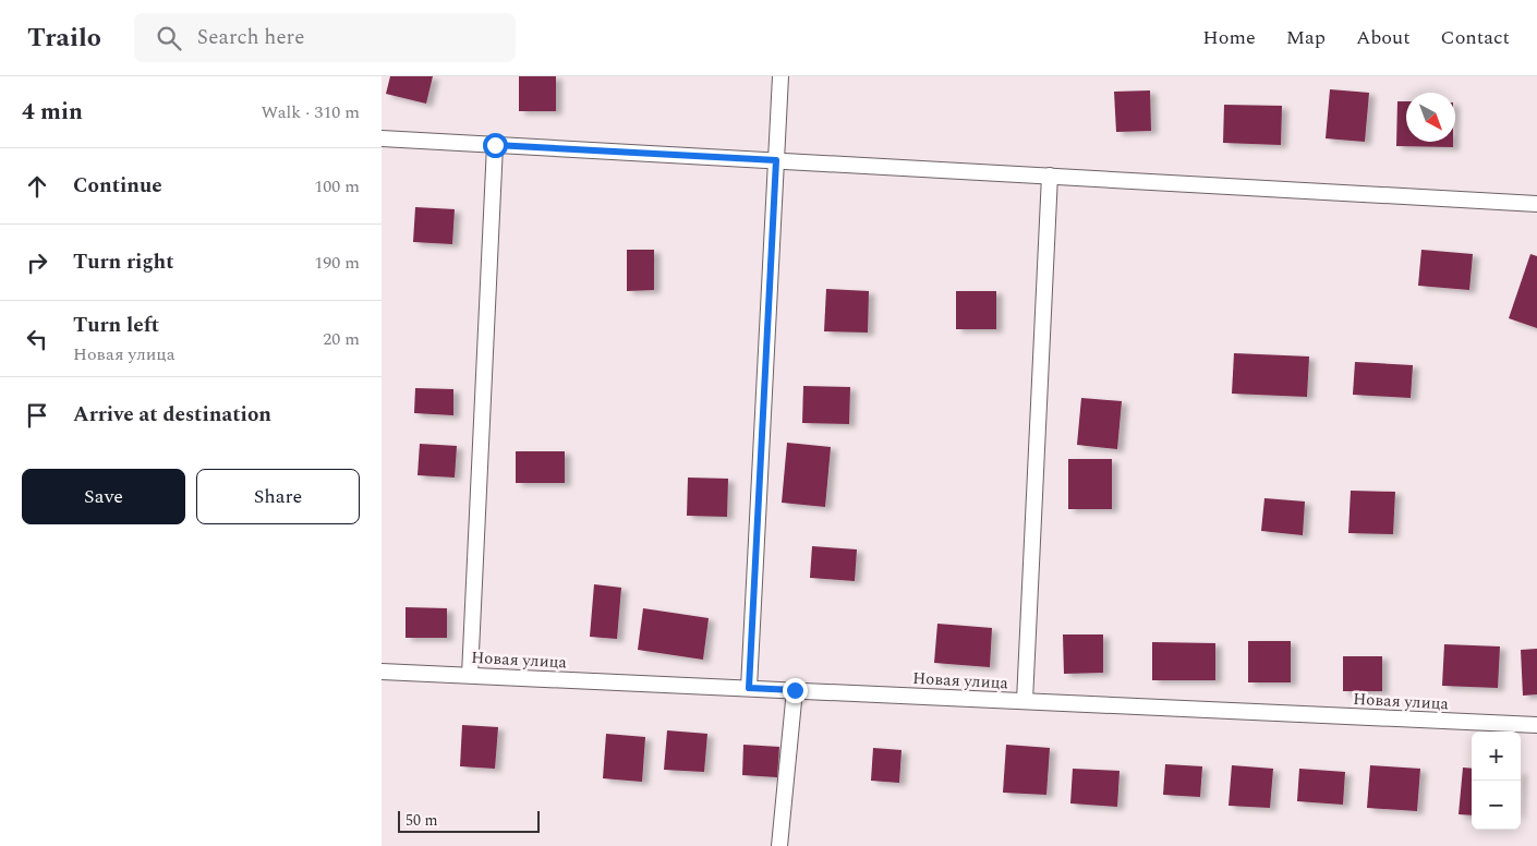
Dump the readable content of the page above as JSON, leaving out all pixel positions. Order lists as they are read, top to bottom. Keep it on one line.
{"streets":{"street":["Новая улица"]},"scale_bar":"50 m","north":"bottom right","page":{"header":"Trailo","search":"Search here","nav":["Home","Map","About","Contact"],"heading":["4 min","Walk · 310 m"],"list":[["Continue","100 m"],["Turn right","190 m"],["Turn left","Новая улица","20 m"],"Arrive at destination"],"buttons":["Save","Share"],"map_buttons":["+","−"],"scale":"50 m"}}
